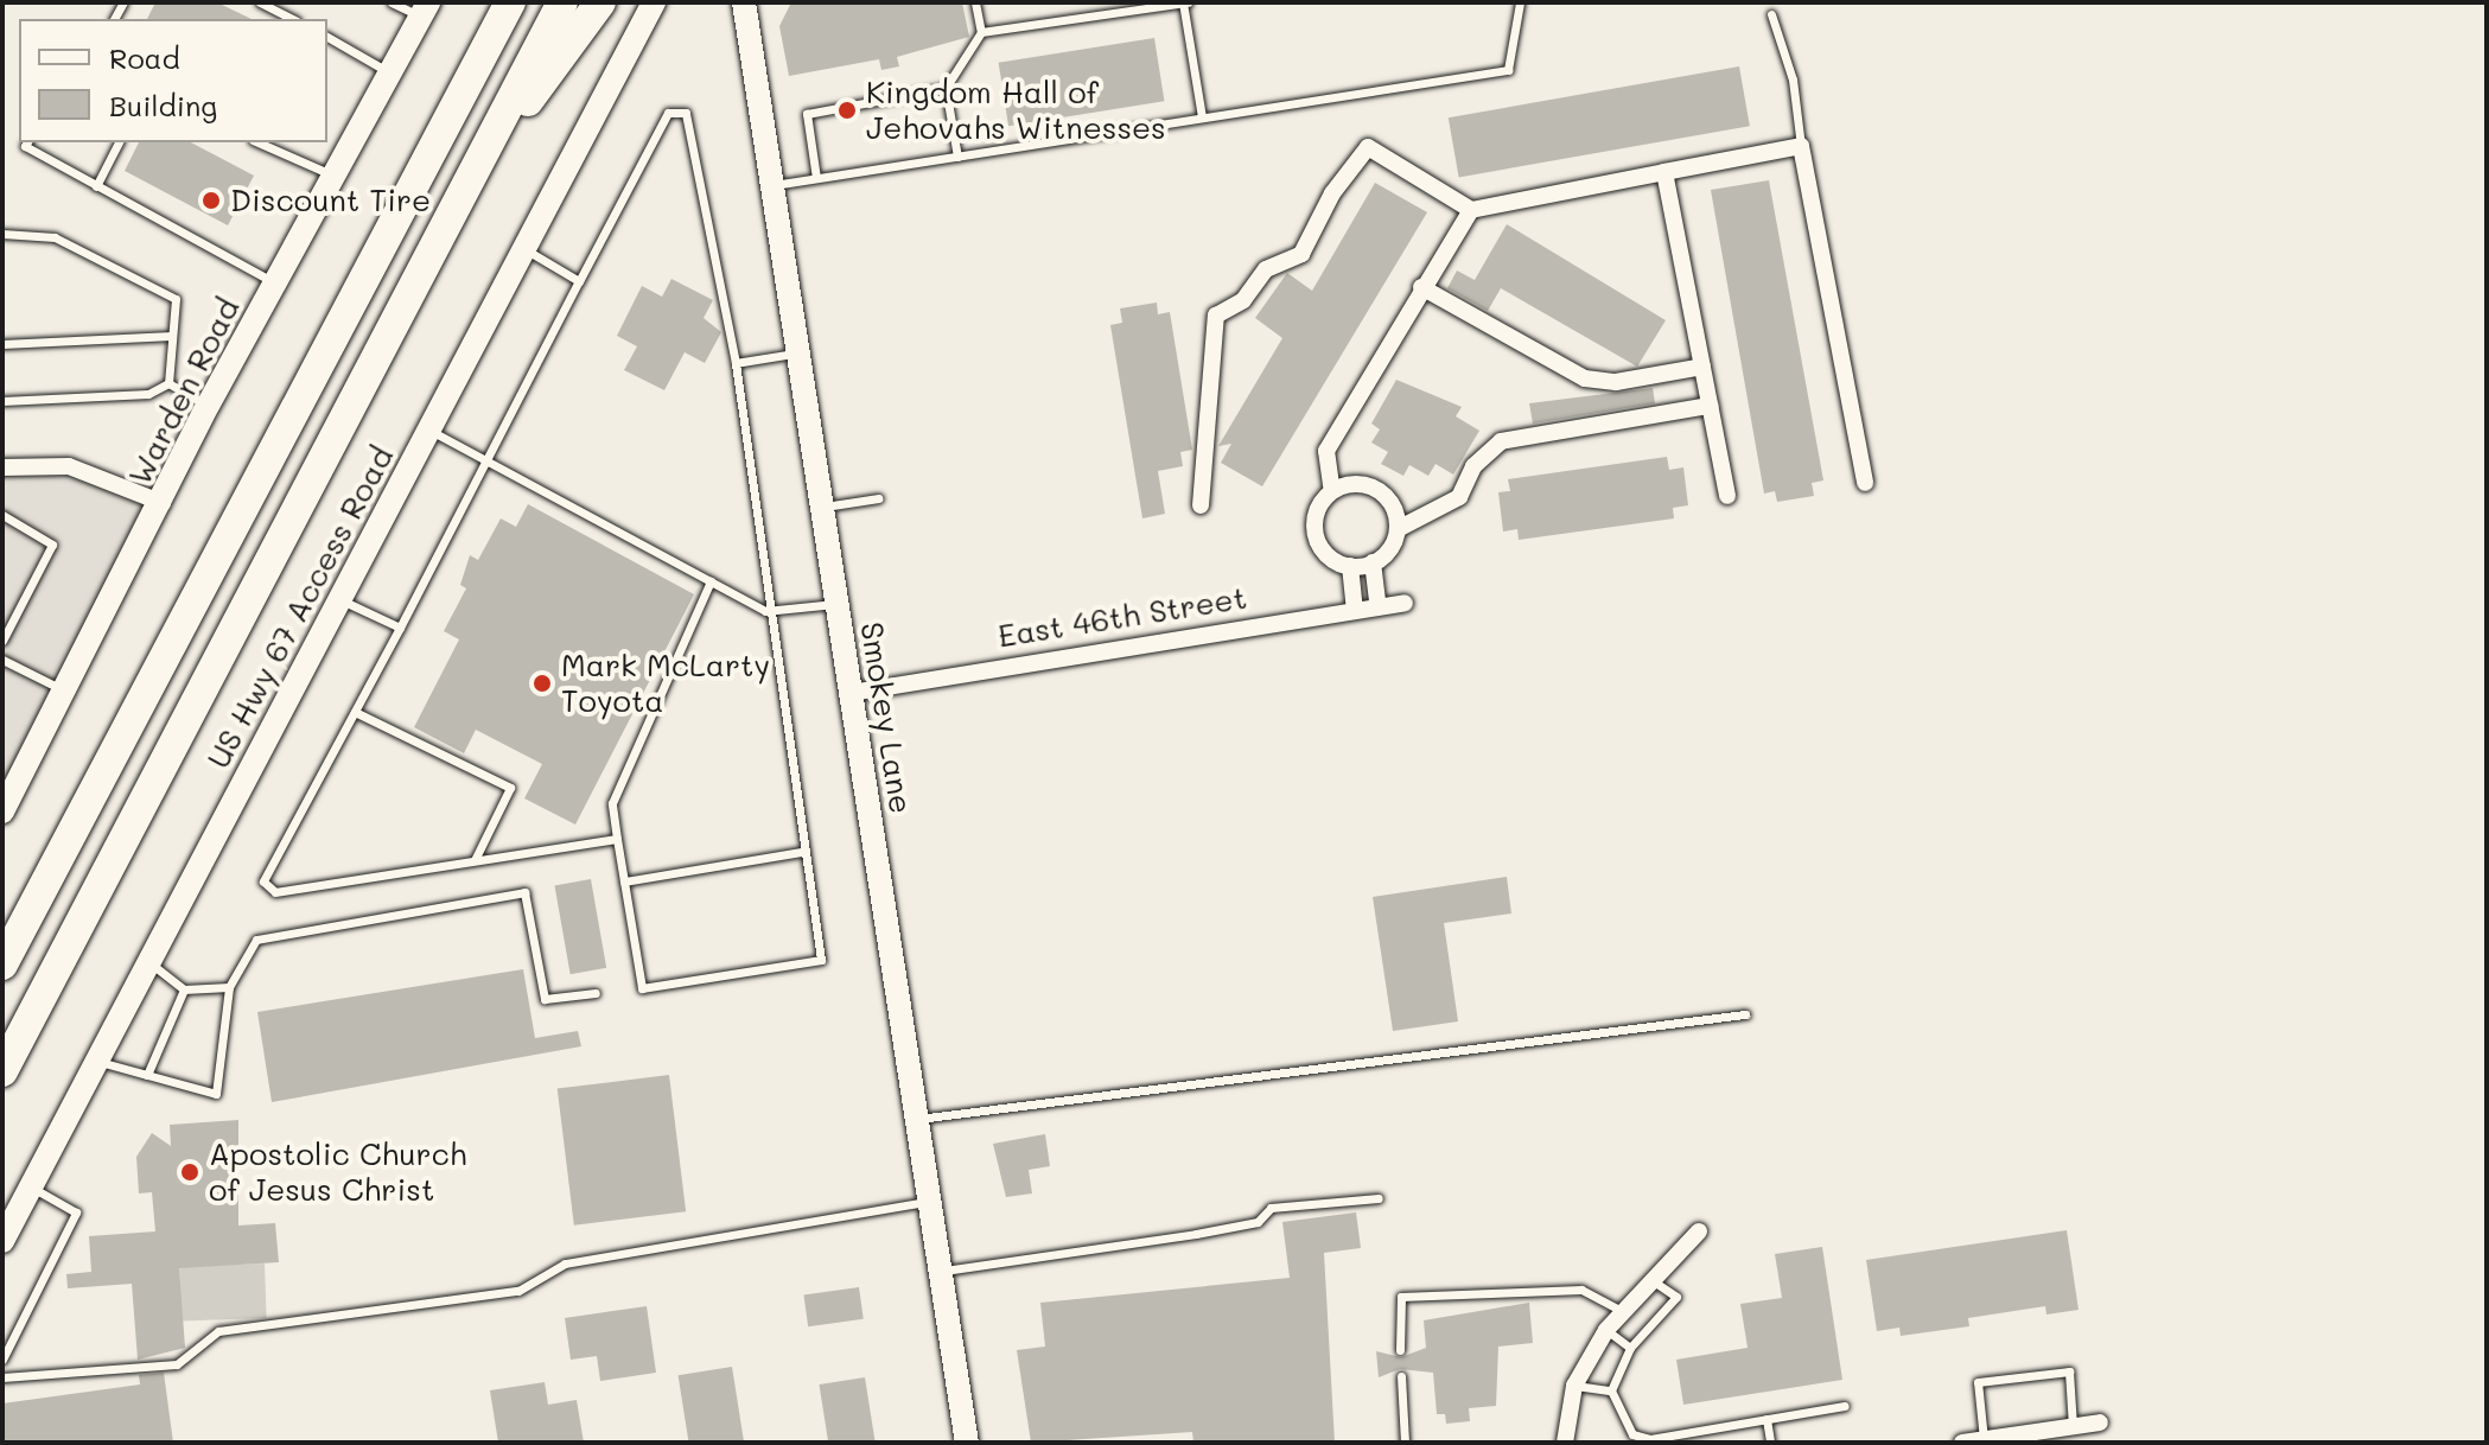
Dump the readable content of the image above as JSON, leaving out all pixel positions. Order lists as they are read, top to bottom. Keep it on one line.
{"streets":{"main road":["Warden Road","US Hwy 67 Access Road","Smokey Lane"],"street":["East 46th Street"]},"crossings":[["East 46th Street","Smokey Lane"]],"places":["Kingdom Hall of Jehovahs Witnesses","Discount Tire","Mark McLarty Toyota","Apostolic Church of Jesus Christ"],"legend":["Road","Building"]}
